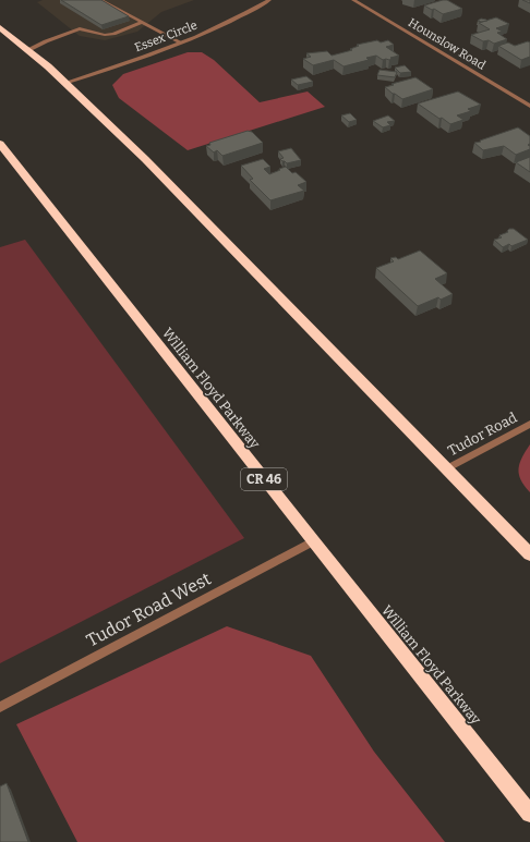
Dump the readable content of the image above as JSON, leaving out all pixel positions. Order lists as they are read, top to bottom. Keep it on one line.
{"streets":{"highway":["William Floyd Parkway","CR 46"],"street":["Essex Circle","Hounslow Road","Tudor Road","Tudor Road West"]},"crossings":[["William Floyd Parkway","Tudor Road West"]]}
